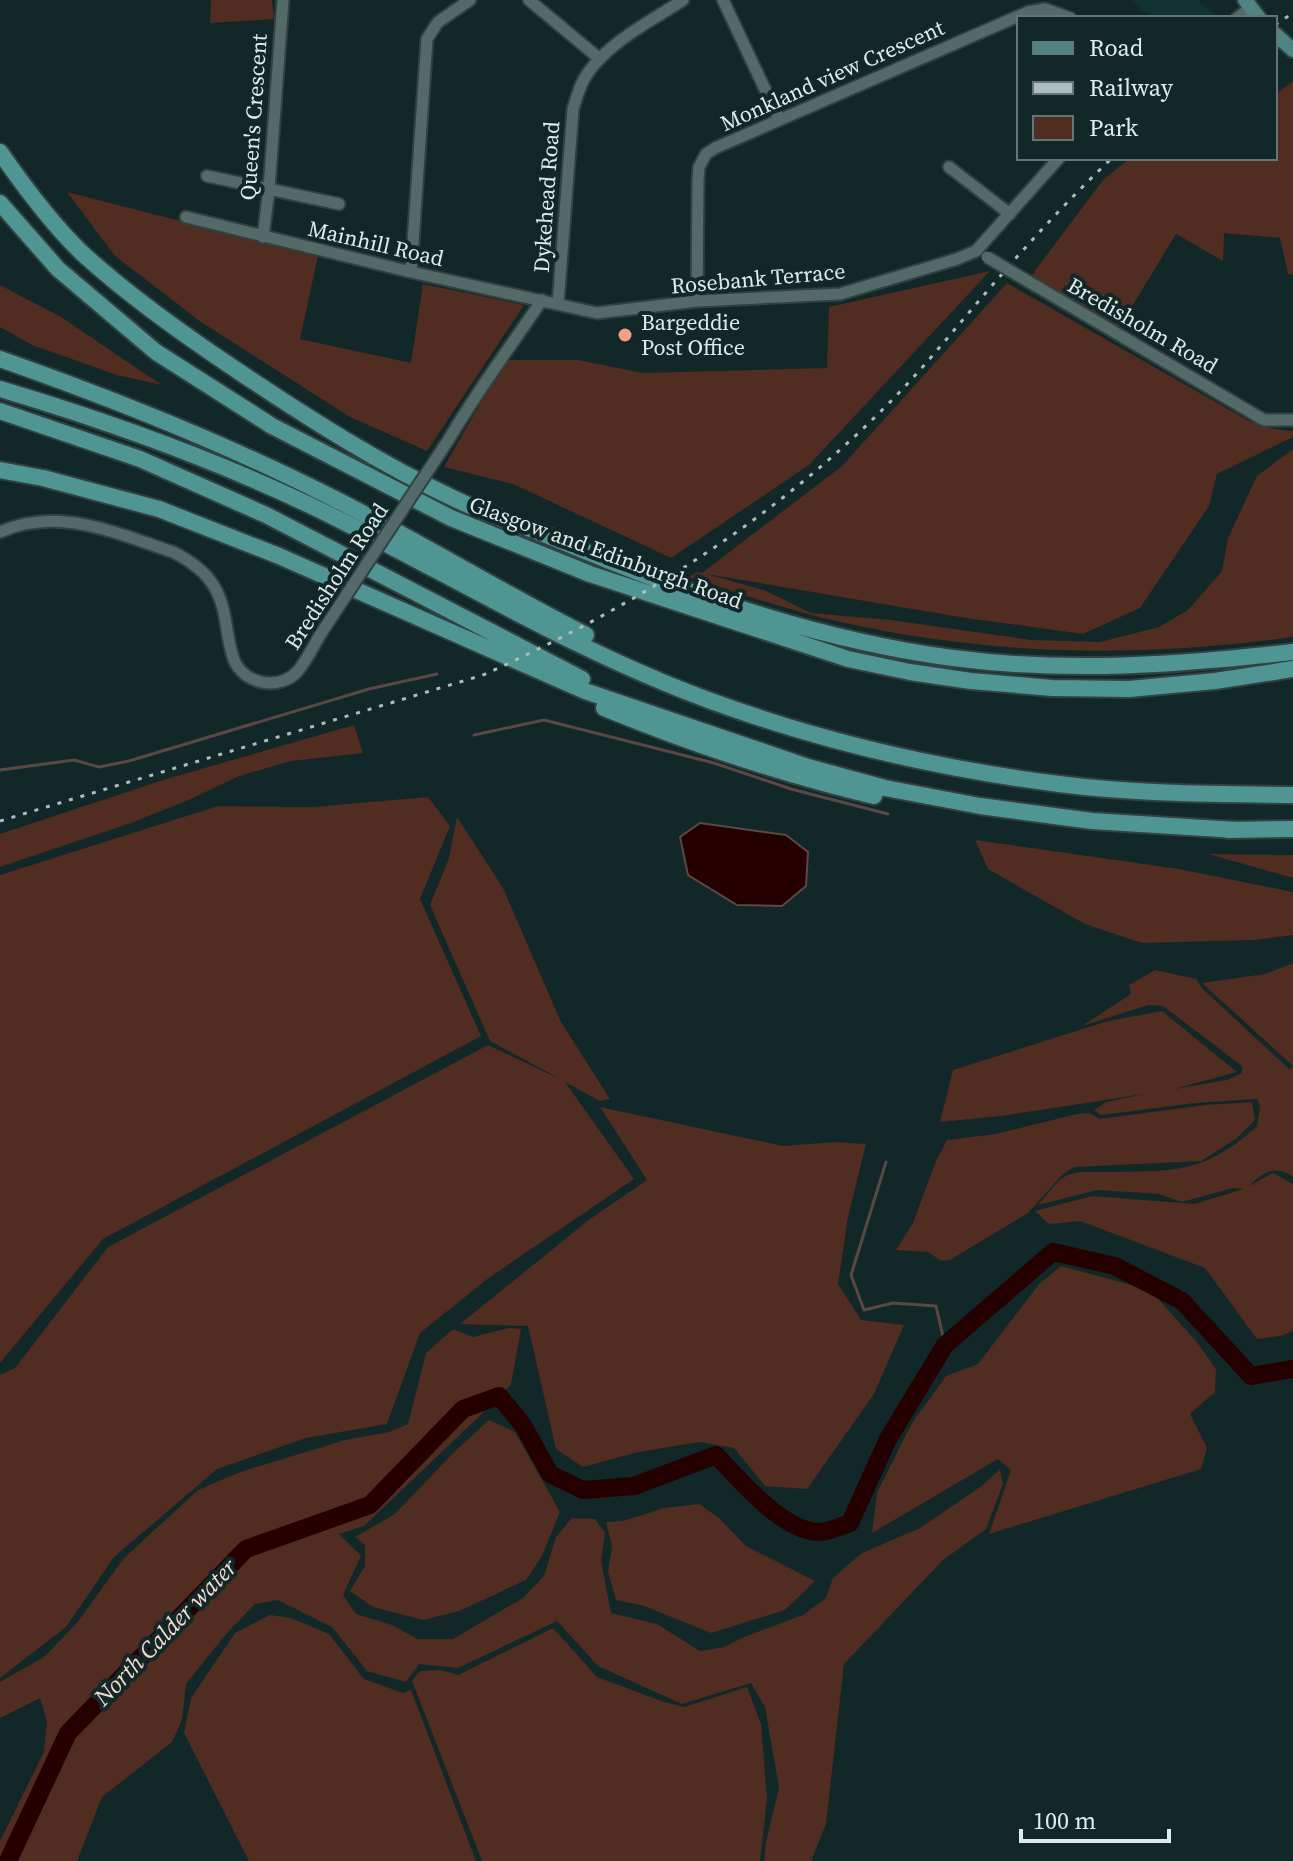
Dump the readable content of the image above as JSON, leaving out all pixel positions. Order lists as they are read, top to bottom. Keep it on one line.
{"streets":{"highway":["Glasgow and Edinburgh Road"],"street":["Monkland view Crescent","Queen's Crescent","Dykehead Road","Mainhill Road","Rosebank Terrace","Bredisholm Road"]},"crossings":[["Monkland view Crescent","Rosebank Terrace"],["Queen's Crescent","Mainhill Road"],["Dykehead Road","Mainhill Road"],["Dykehead Road","Rosebank Terrace"],["Mainhill Road","Rosebank Terrace"],["Mainhill Road","Bredisholm Road"],["Rosebank Terrace","Bredisholm Road"]],"water":["North Calder water"],"places":["Bargeddie Post Office"],"legend":["Road","Railway","Park"],"scale_bar":"100 m"}
